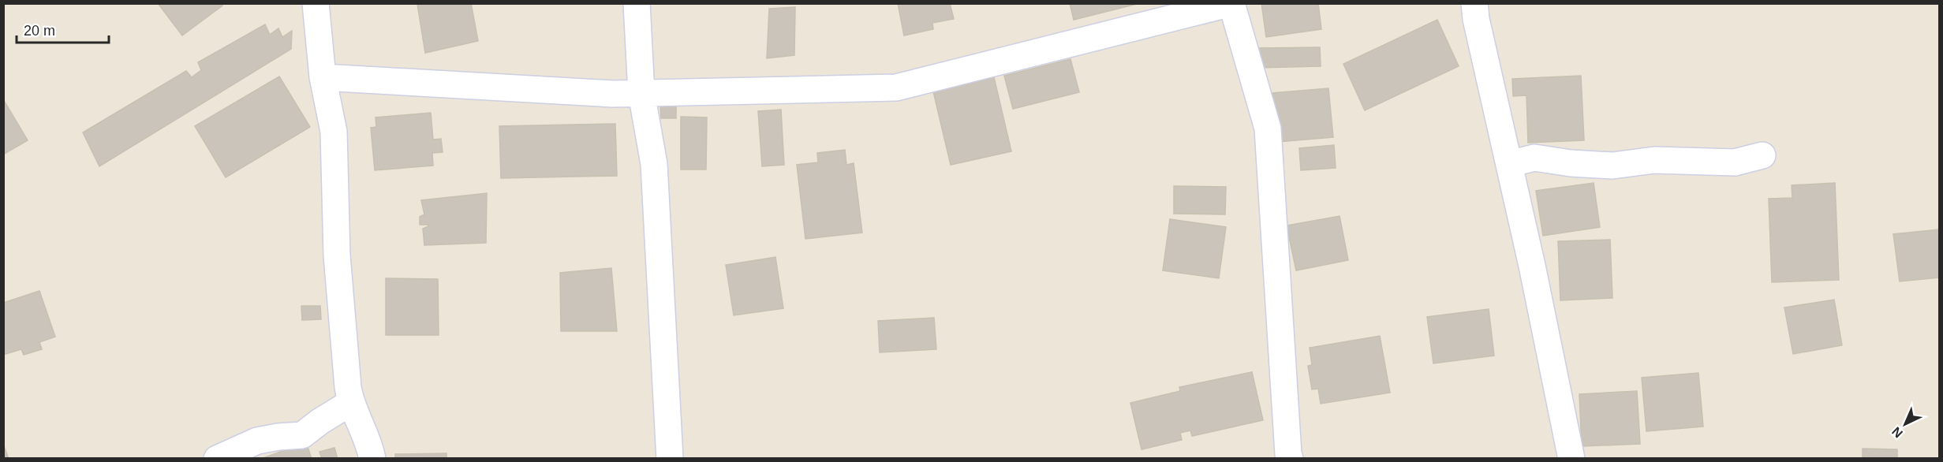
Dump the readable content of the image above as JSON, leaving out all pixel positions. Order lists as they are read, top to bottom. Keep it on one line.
{"scale_bar":"20 m","north":"bottom left"}
